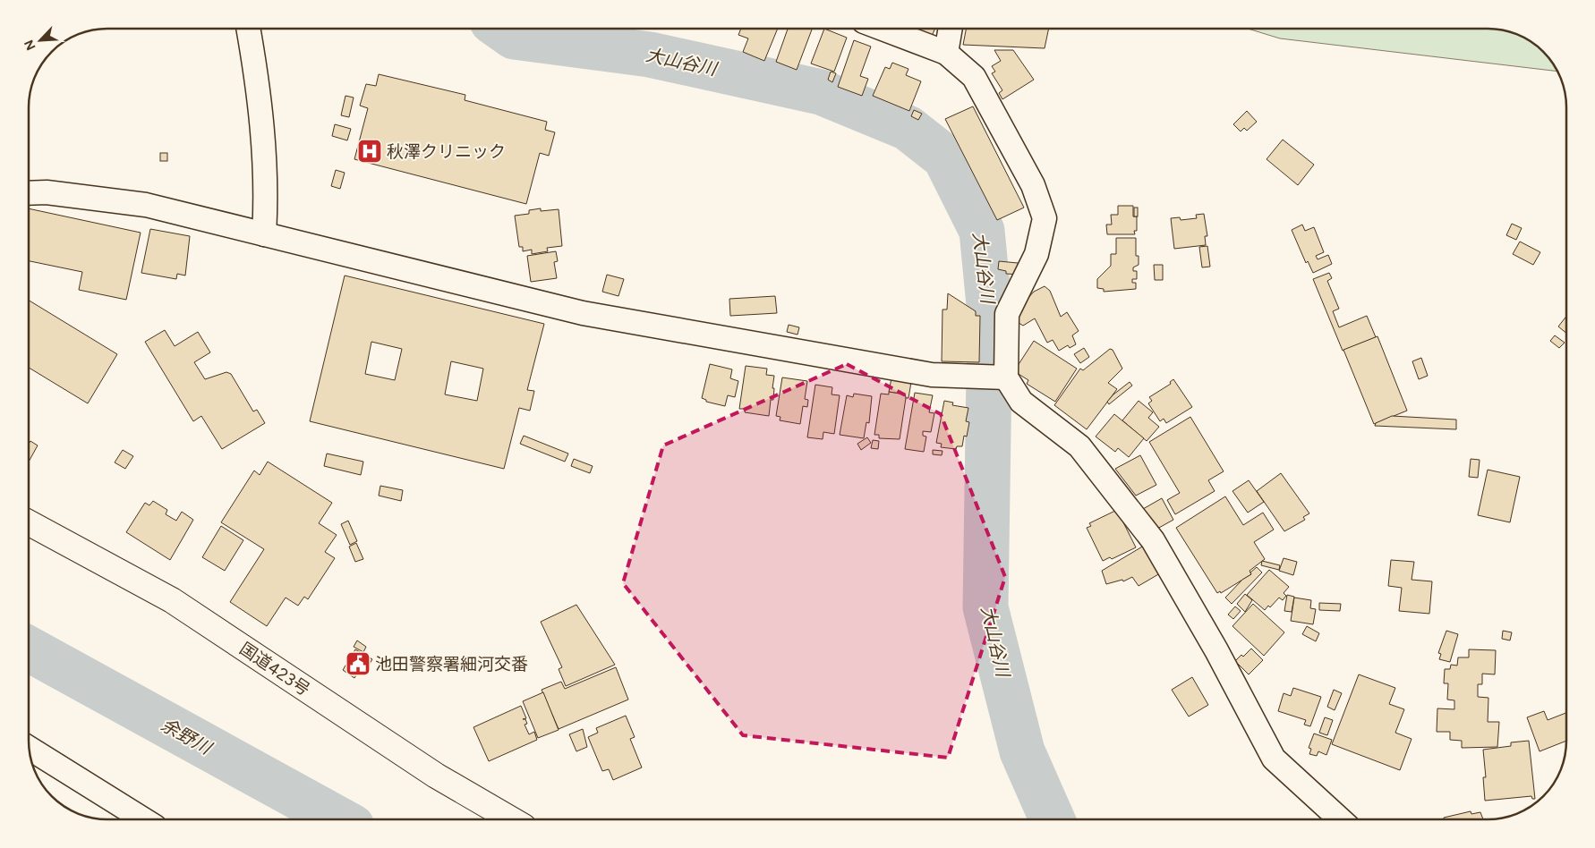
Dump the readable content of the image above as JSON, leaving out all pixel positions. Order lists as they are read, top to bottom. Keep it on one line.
{"streets":{"highway":["国道423号"]},"water":["大山谷川","余野川"],"places":{"hospital":["秋澤クリニック"],"public building":["池田警察署細河交番"]},"north":"bottom left"}
